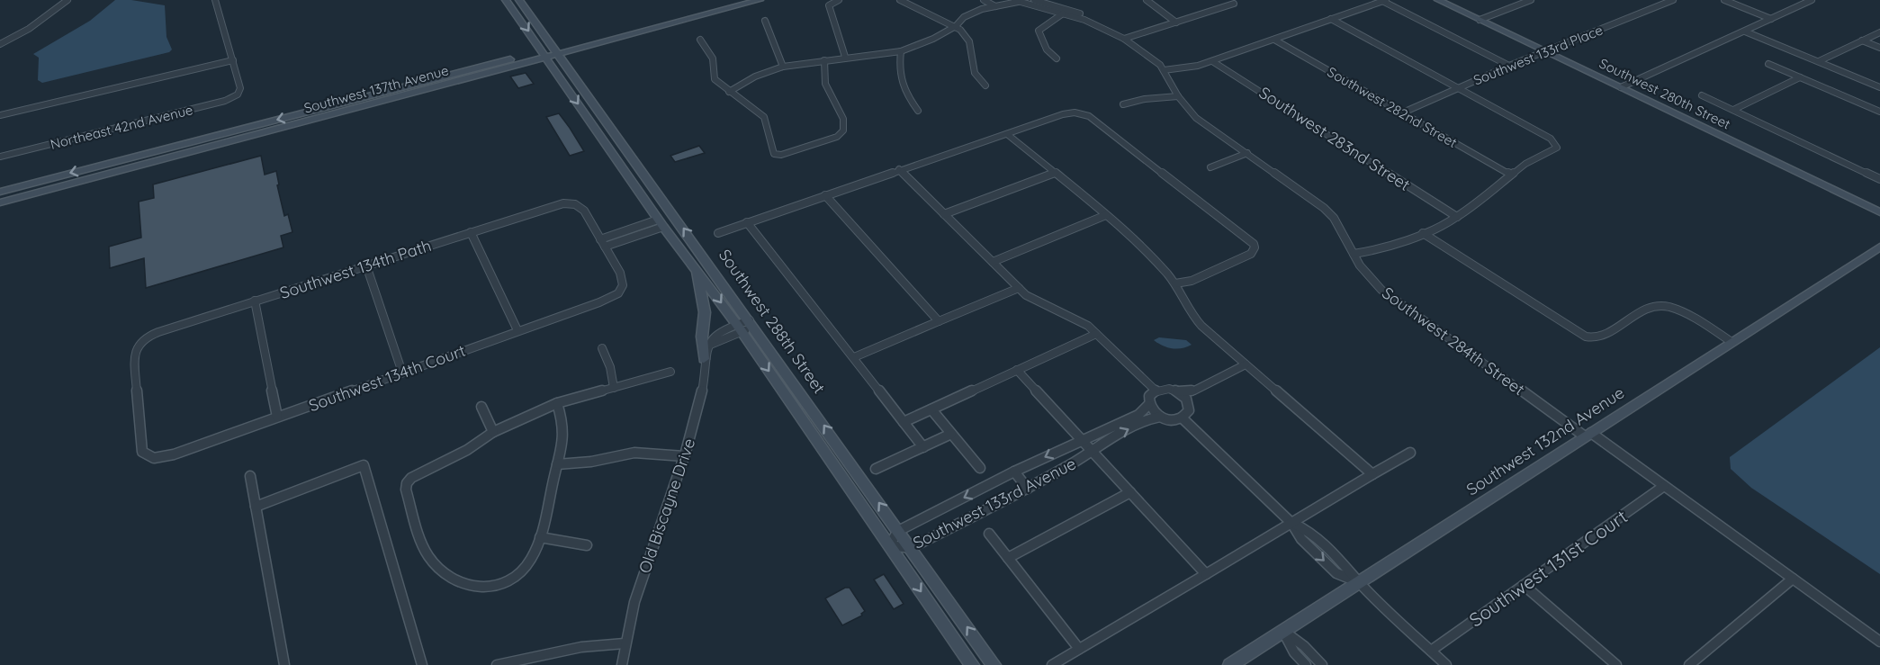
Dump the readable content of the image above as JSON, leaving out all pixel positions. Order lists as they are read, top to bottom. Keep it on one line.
{"streets":{"main road":["Southwest 137th Avenue","Southwest 280th Street","Southwest 288th Street","Southwest 132nd Avenue"],"street":["Southwest 133rd Place","Southwest 282nd Street","Northeast 42nd Avenue","Southwest 283nd Street","Southwest 134th Path","Southwest 284th Street","Southwest 134th Court","Southwest 133rd Avenue","Old Biscayne Drive","Southwest 131st Court"]},"crossings":[["Southwest 133rd Place","Southwest 280th Street"],["Southwest 133rd Place","Southwest 282nd Street"],["Southwest 137th Avenue","Southwest 288th Street"],["Southwest 134th Path","Southwest 134th Court"],["Southwest 288th Street","Southwest 133rd Avenue"],["Southwest 288th Street","Old Biscayne Drive"],["Southwest 284th Street","Southwest 132nd Avenue"],["Southwest 284th Street","Southwest 131st Court"]]}
